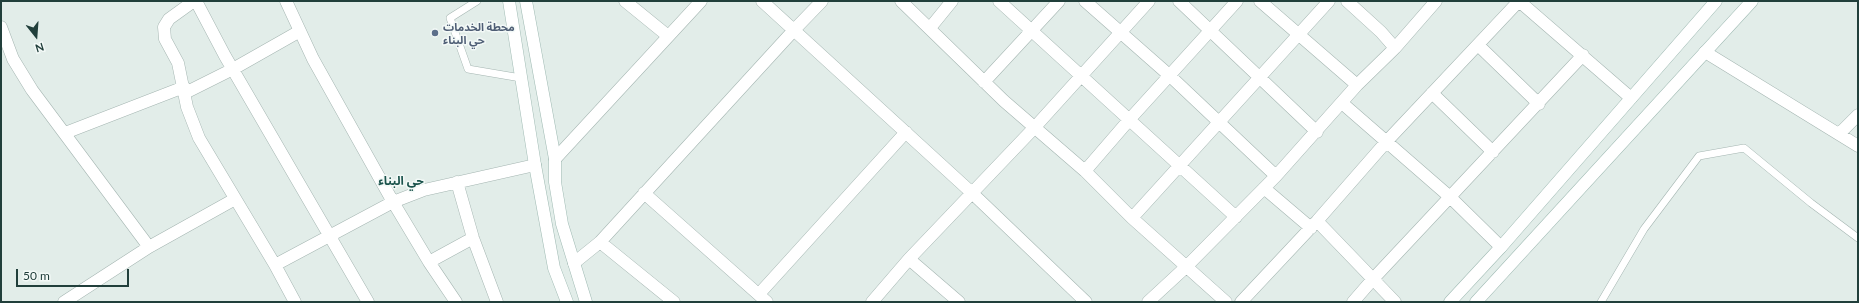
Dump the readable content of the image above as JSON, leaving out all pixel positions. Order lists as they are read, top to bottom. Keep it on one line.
{"districts":["حي البناء"],"places":["محطة الخدمات حي البناء"],"scale_bar":"50 m","north":"bottom"}
